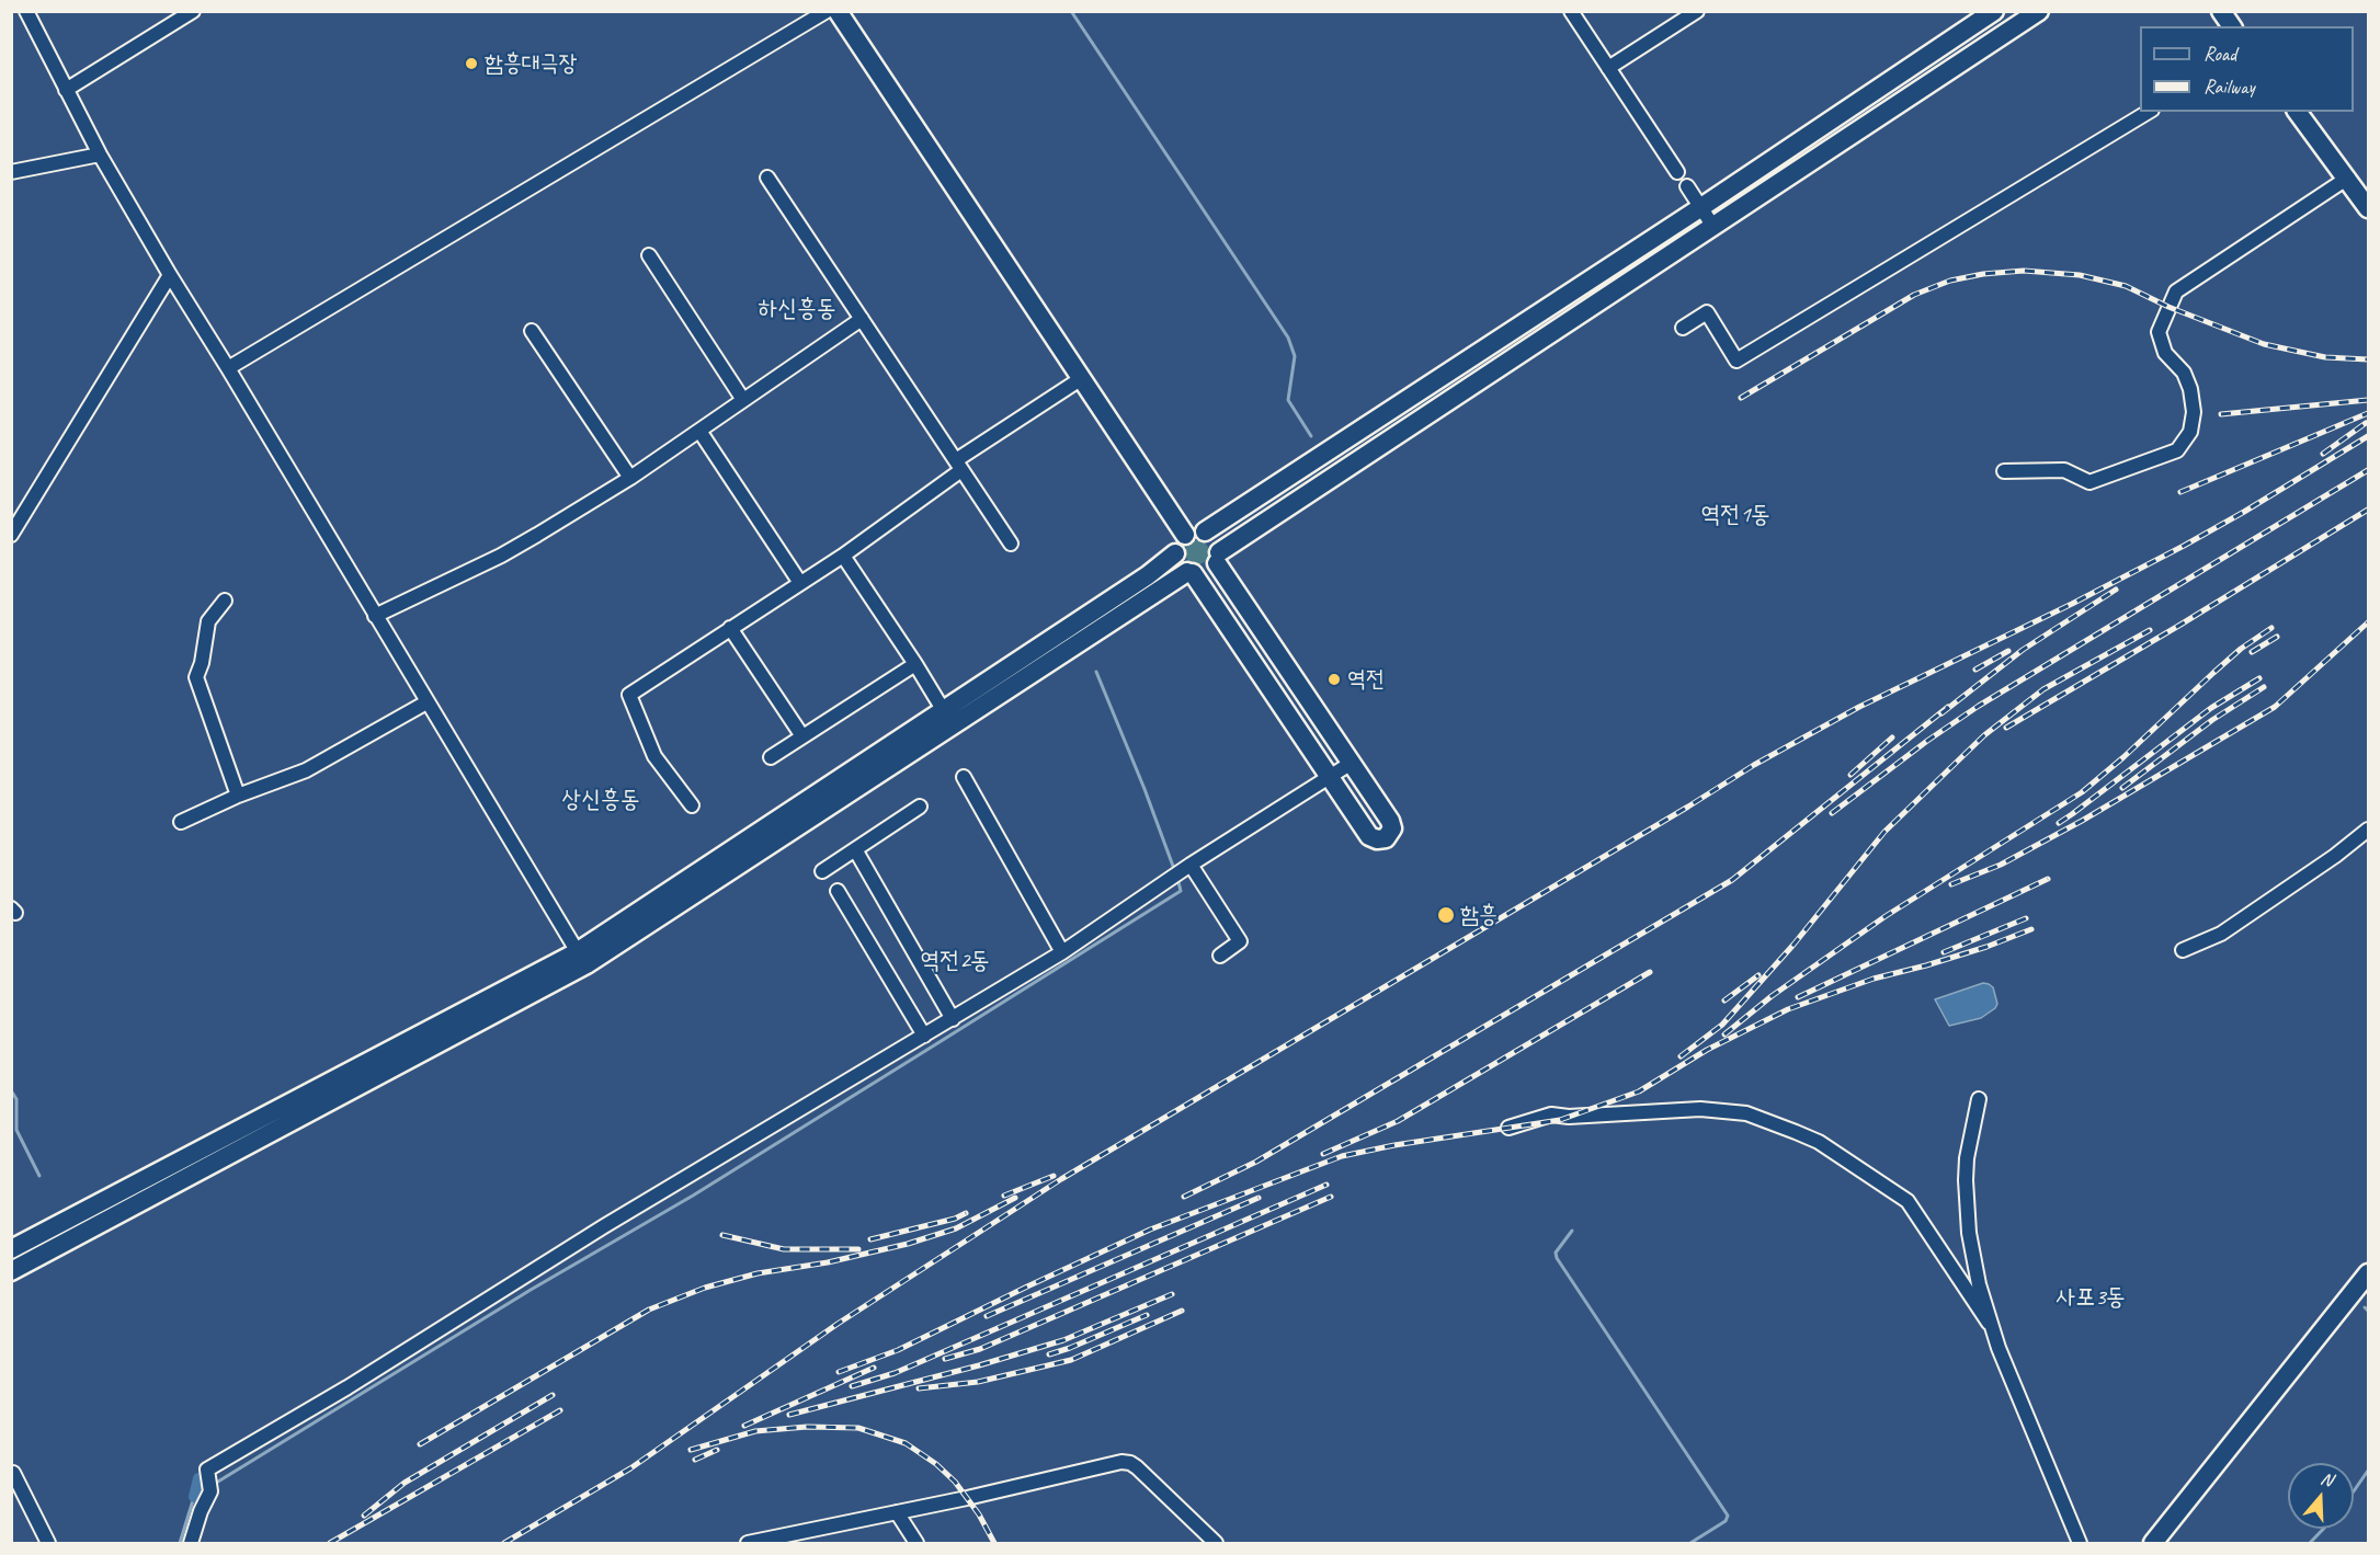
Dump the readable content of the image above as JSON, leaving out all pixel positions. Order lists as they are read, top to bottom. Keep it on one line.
{"districts":["하신흥동","역전1동","상신흥동","역전2동","사포3동"],"places":["함흥대극장","역전","함흥"],"legend":["Road","Railway"],"north":"top"}
